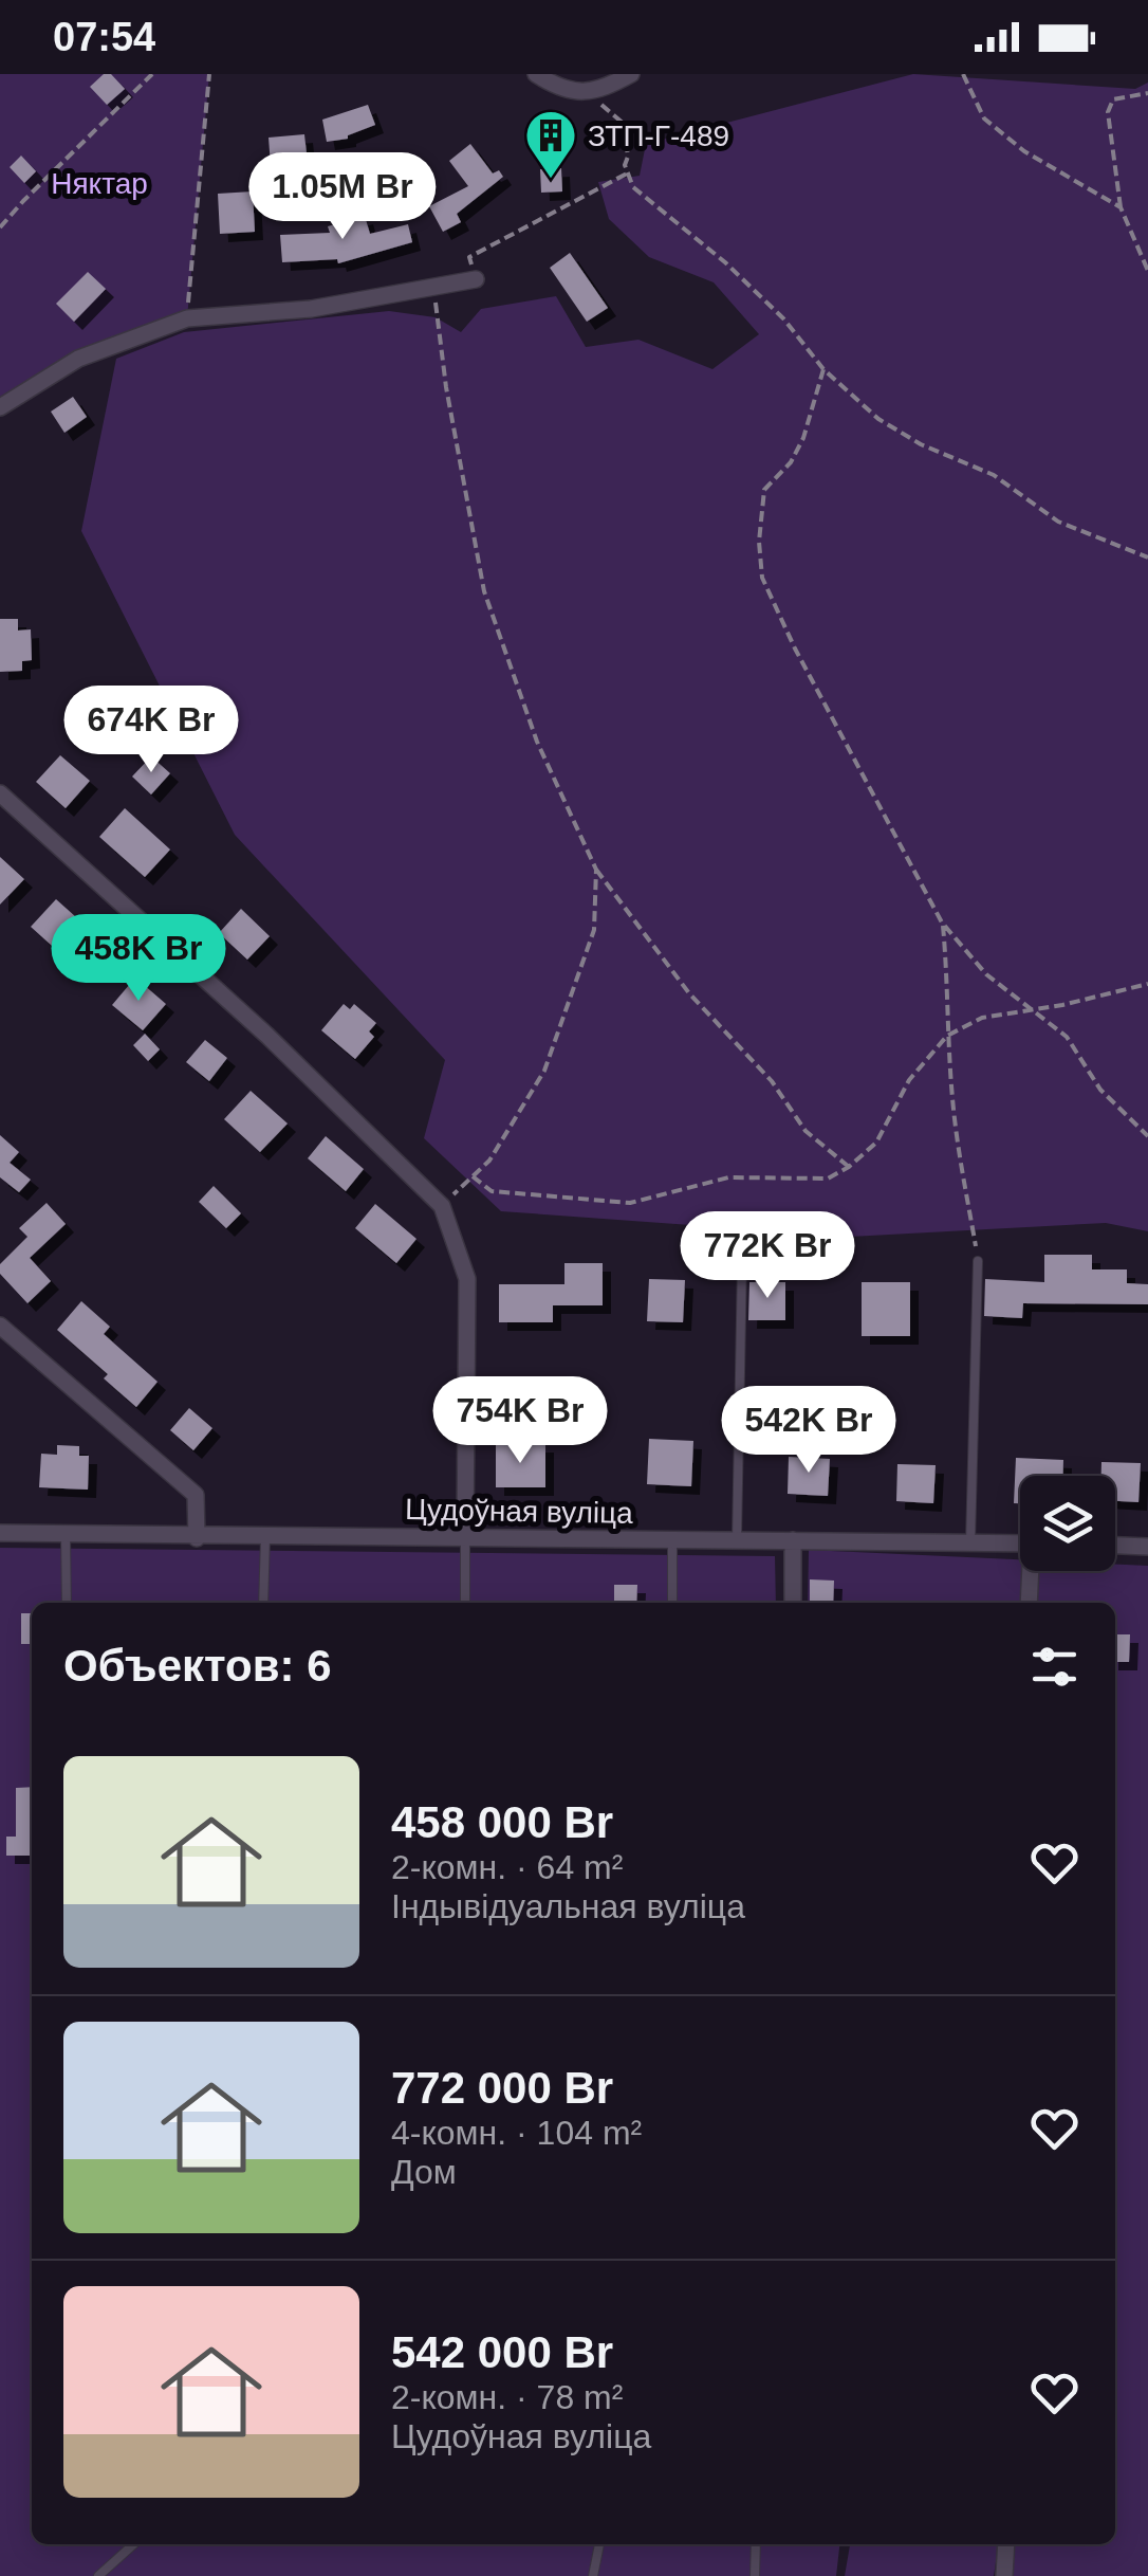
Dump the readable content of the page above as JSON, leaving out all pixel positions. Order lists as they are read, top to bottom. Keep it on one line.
{"streets":{"street":["Цудоўная вуліца"]},"parks":["Няктар"],"places":{"building":["ЗТП-Г-489"]},"page":{"status":"07:54","price":["1.05M Br","674K Br","458K Br","772K Br","754K Br","542K Br"],"heading":"Объектов: 6","list":[{"name":"458 000 Br","note":"2-комн. · 64 m² · Індывідуальная вуліца"},{"name":"772 000 Br","note":"4-комн. · 104 m² · Дом"},{"name":"542 000 Br","note":"2-комн. · 78 m² · Цудоўная вуліца"}]}}
